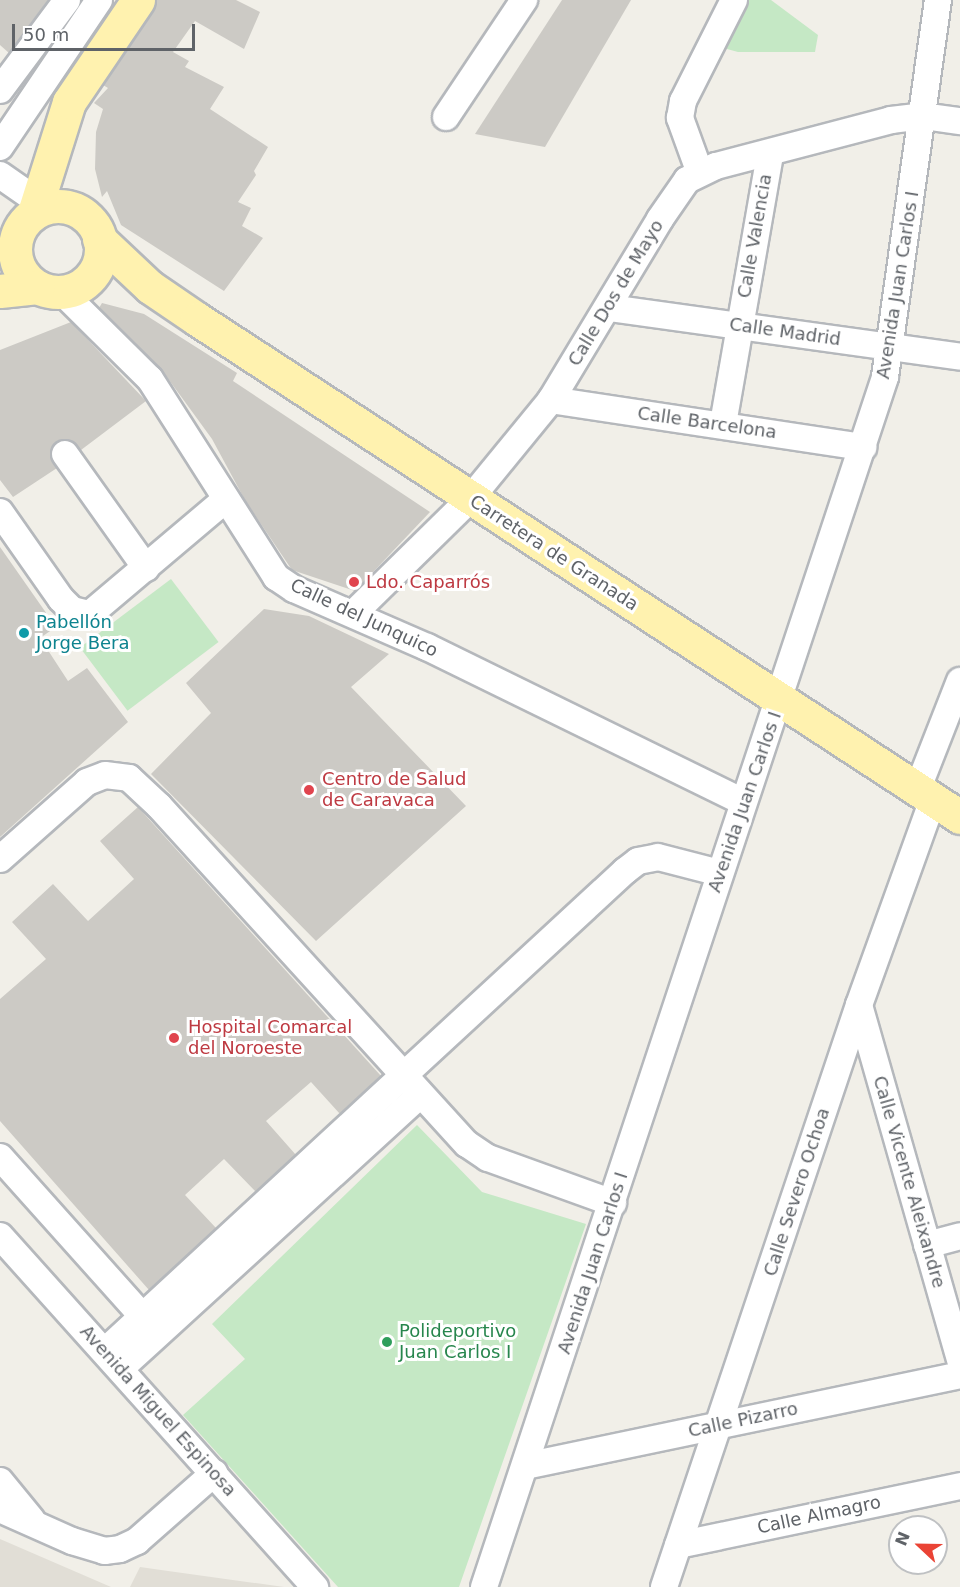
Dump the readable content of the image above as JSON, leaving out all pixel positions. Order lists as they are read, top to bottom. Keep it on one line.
{"streets":{"main road":["Carretera de Granada"],"street":["Calle Valencia","Avenida Juan Carlos I","Calle Dos de Mayo","Calle Madrid","Calle Barcelona","Calle del Junquico","Calle Vicente Aleixandre","Calle Severo Ochoa","Avenida Miguel Espinosa","Calle Pizarro","Calle Almagro"]},"crossings":[["Calle Valencia","Calle Dos de Mayo"],["Calle Valencia","Calle Madrid"],["Calle Valencia","Calle Barcelona"],["Avenida Juan Carlos I","Calle Dos de Mayo"],["Avenida Juan Carlos I","Calle Madrid"],["Avenida Juan Carlos I","Calle Barcelona"],["Avenida Juan Carlos I","Carretera de Granada"],["Avenida Juan Carlos I","Calle del Junquico"],["Avenida Juan Carlos I","Calle Pizarro"],["Calle Dos de Mayo","Calle Madrid"],["Calle Dos de Mayo","Calle Barcelona"],["Calle Dos de Mayo","Carretera de Granada"],["Calle Dos de Mayo","Calle del Junquico"],["Carretera de Granada","Calle del Junquico"],["Carretera de Granada","Calle Severo Ochoa"],["Calle Vicente Aleixandre","Calle Severo Ochoa"],["Calle Severo Ochoa","Calle Pizarro"],["Calle Severo Ochoa","Calle Almagro"]],"places":["Ldo. Caparrós","Pabellón Jorge Bera","Centro de Salud de Caravaca","Hospital Comarcal del Noroeste","Polideportivo Juan Carlos I"],"scale_bar":"50 m","north":"left"}
